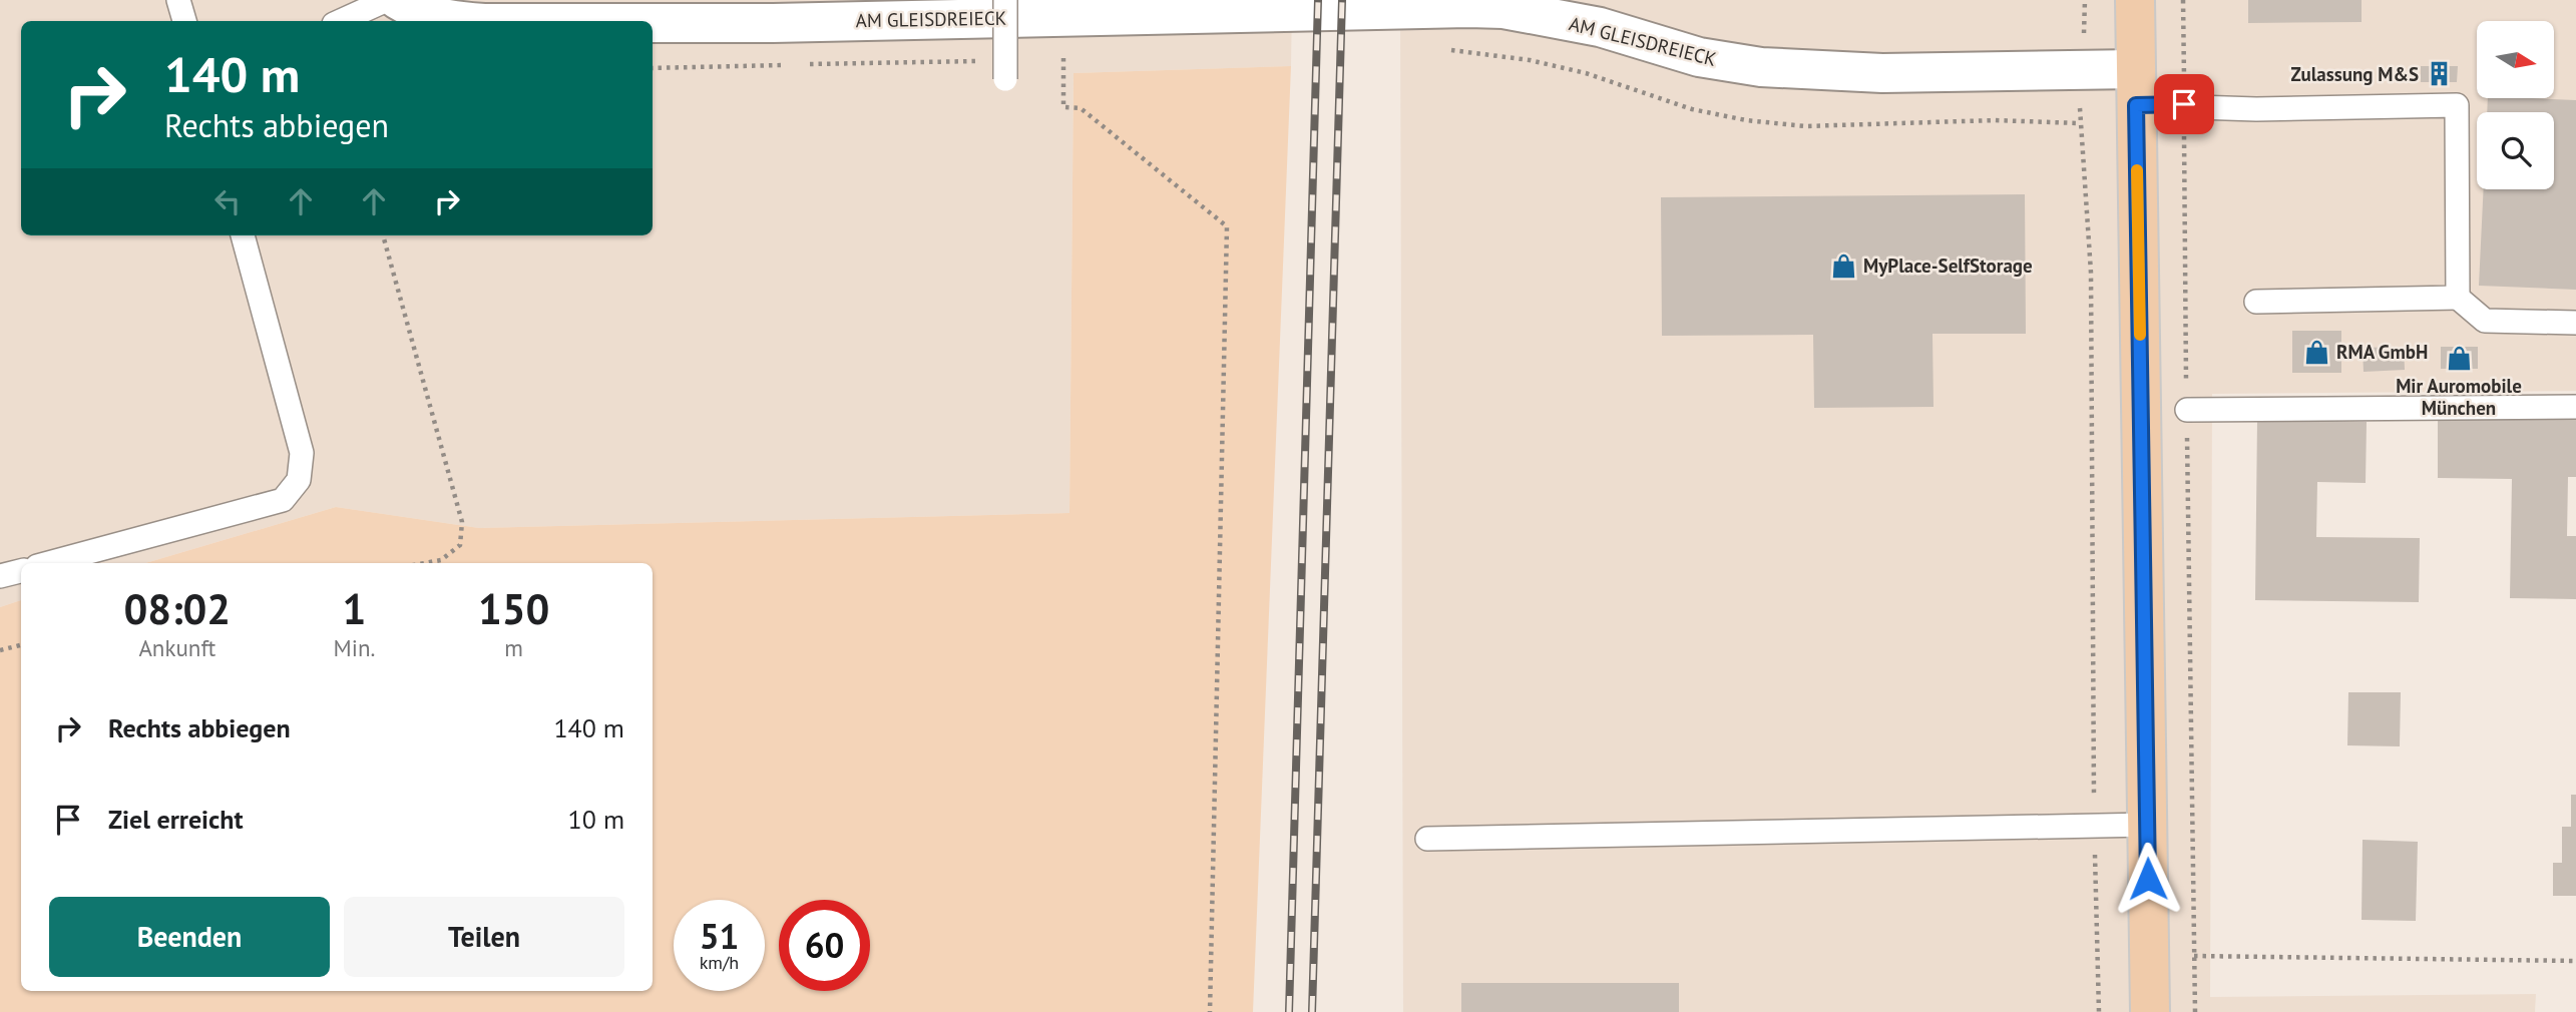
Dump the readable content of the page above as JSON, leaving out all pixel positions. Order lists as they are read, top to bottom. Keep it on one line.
{"streets":{"street":["AM GLEISDREIECK"]},"places":{"building":["Zulassung M&S"],"shop":["MyPlace-SelfStorage","RMA GmbH","Mir Auromobile München"]},"north":"right","page":{"turn":["140 m","Rechts abbiegen"],"eta":["08:02","Ankunft","1","Min.","150","m"],"list":[{"name":"Rechts abbiegen","value":"140 m"},{"name":"Ziel erreicht","value":"10 m"}],"buttons":["Beenden","Teilen"],"speed":"51 km/h","limit":"60"}}
